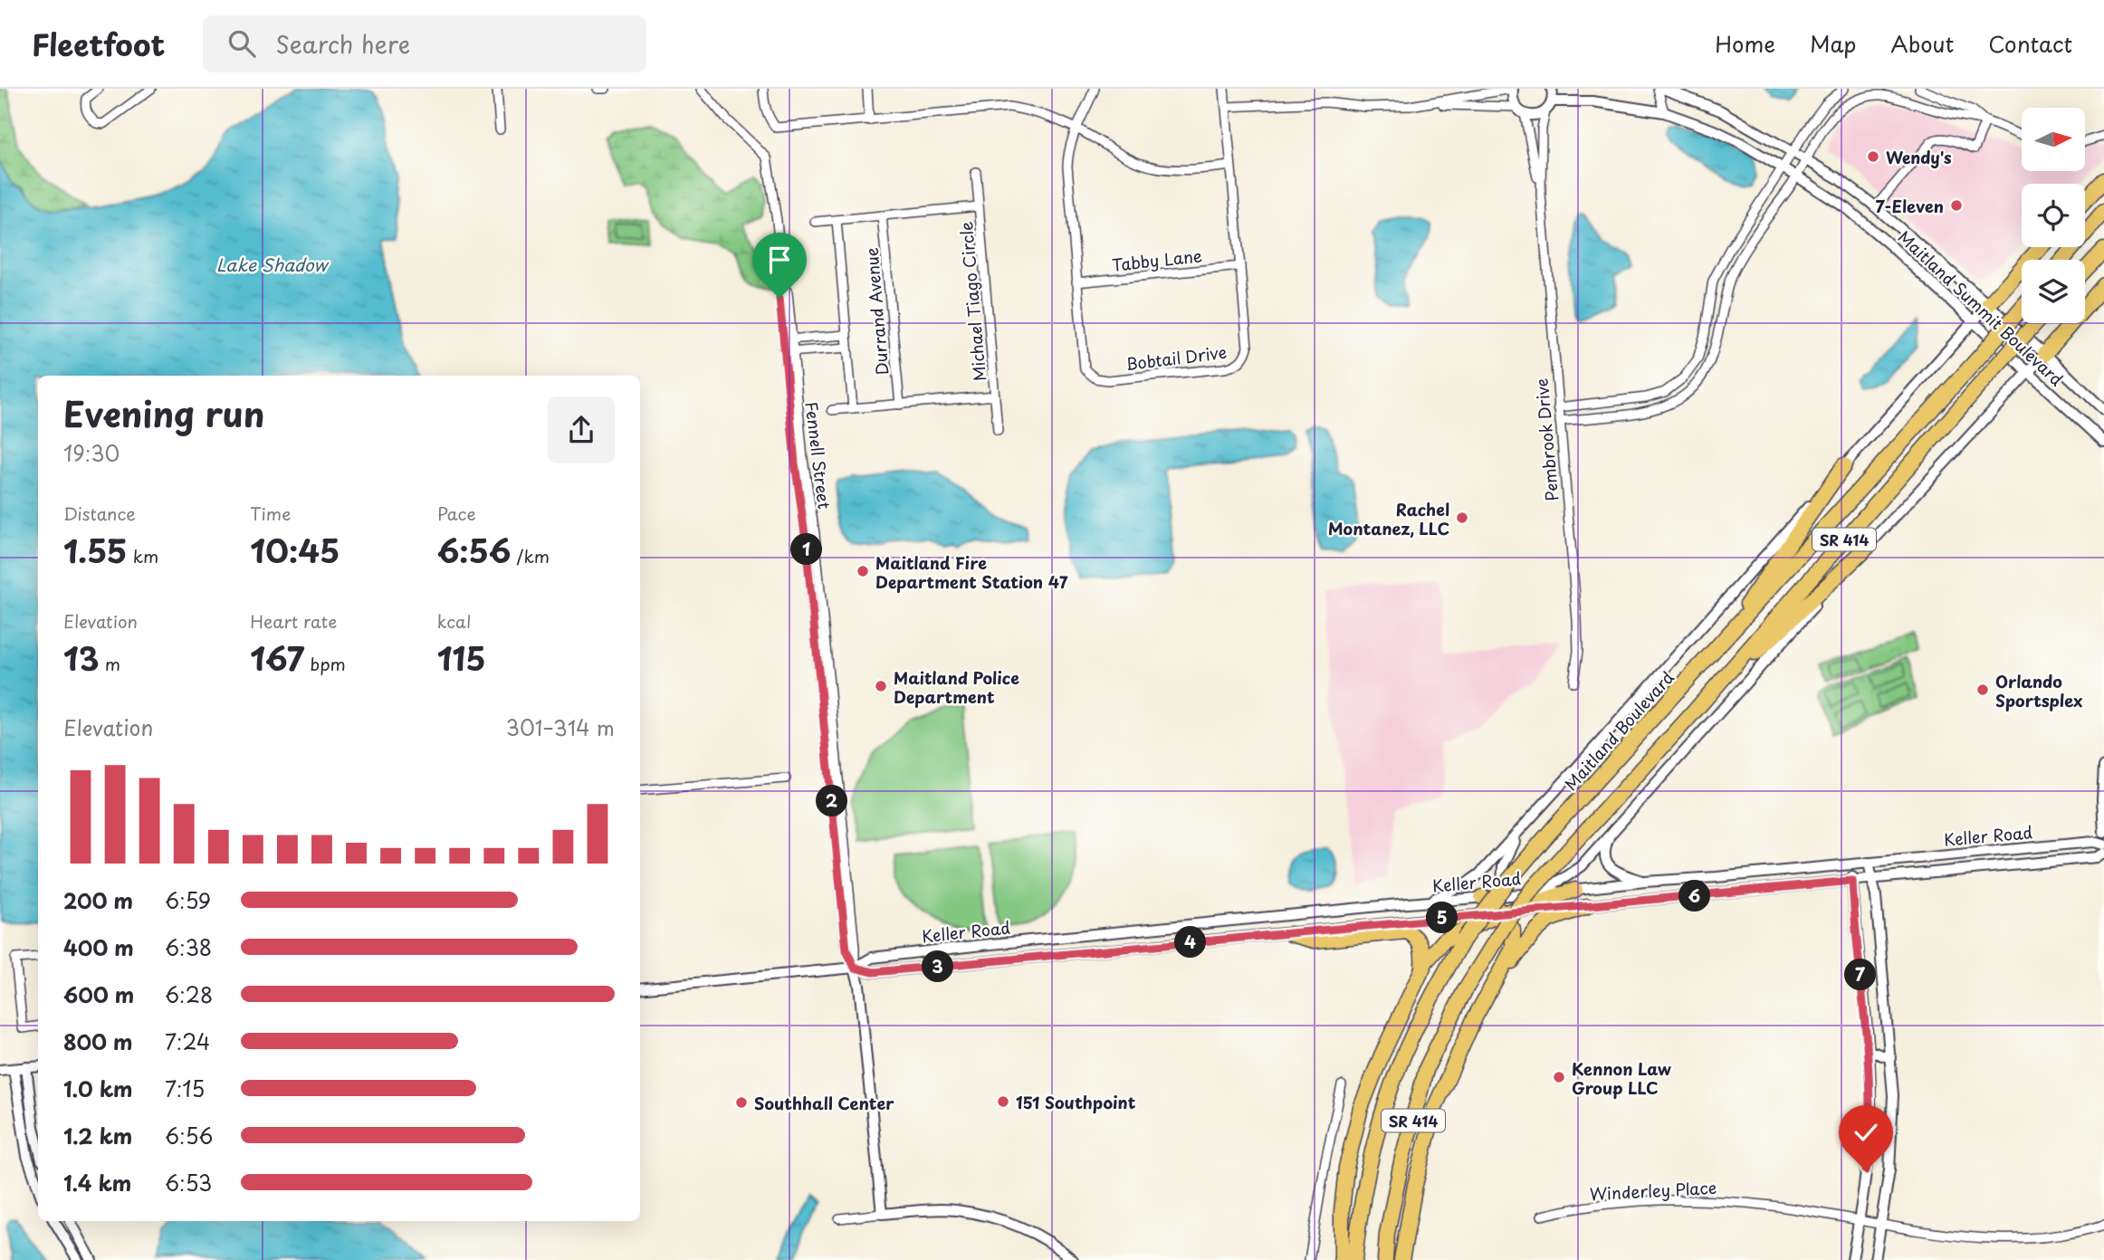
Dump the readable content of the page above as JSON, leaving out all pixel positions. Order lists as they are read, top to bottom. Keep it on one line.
{"streets":{"highway":["SR 414","Maitland Boulevard"],"street":["Tabby Lane","Michael Tiago Circle","Maitland Summit Boulevard","Durrand Avenue","Bobtail Drive","Pembrook Drive","Fennell Street","Keller Road","Winderley Place"]},"crossings":[["Tabby Lane","Bobtail Drive"],["Michael Tiago Circle","Durrand Avenue"],["Fennell Street","Keller Road"]],"water":["Lake Shadow"],"places":["Wendy's","7-Eleven","Rachel Montanez, LLC","Maitland Fire Department Station 47","Maitland Police Department","Orlando Sportsplex","Kennon Law Group LLC","151 Southpoint","Southhall Center"],"north":"right","page":{"header":"Fleetfoot","search":"Search here","nav":["Home","Map","About","Contact"],"heading":["Evening run","19:30"],"stats":[["Distance","1.55 km"],["Time","10:45"],["Pace","6:56 /km"],["Elevation","13 m"],["Heart rate","167 bpm"],["kcal","115"]],"pins":["1","2","6","5","4","3","7"],"chart":["Elevation","301–314 m"],"list":[{"name":"200 m","note":"6:59"},{"name":"400 m","note":"6:38"},{"name":"600 m","note":"6:28"},{"name":"800 m","note":"7:24"},{"name":"1.0 km","note":"7:15"},{"name":"1.2 km","note":"6:56"},{"name":"1.4 km","note":"6:53"}]}}
